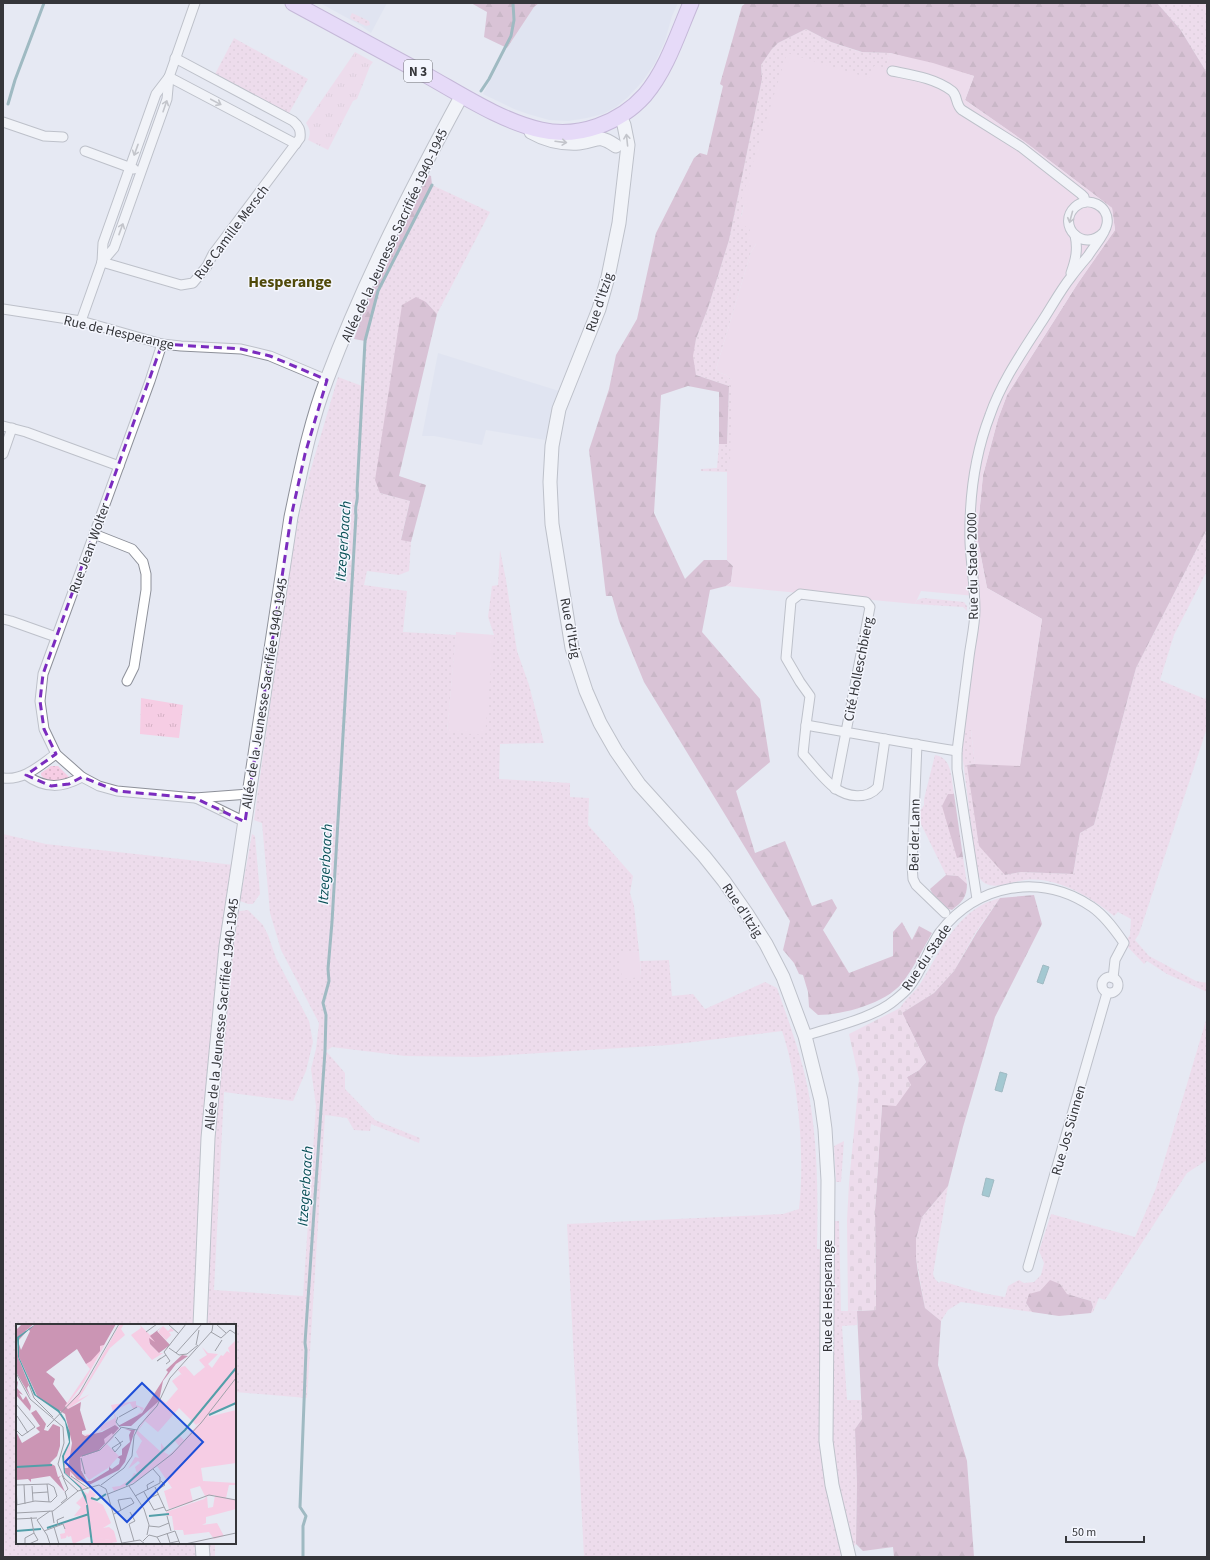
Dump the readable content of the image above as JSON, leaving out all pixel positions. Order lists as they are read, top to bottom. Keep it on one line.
{"streets":{"main road":["N 3","Allée de la Jeunesse Sacrifiée 1940-1945","Rue d'Itzig","Rue de Hesperange"],"street":["Rue Camille Mersch","Rue Jean Wolter","Rue du Stade 2000","Cité Holleschbierg","Bei der Lann","Rue du Stade","Rue Jos Sünnen"]},"crossings":[["N 3","Allée de la Jeunesse Sacrifiée 1940-1945"],["N 3","Rue d'Itzig"],["Allée de la Jeunesse Sacrifiée 1940-1945","Rue de Hesperange"],["Allée de la Jeunesse Sacrifiée 1940-1945","Rue Jean Wolter"],["Rue d'Itzig","Rue de Hesperange"],["Rue d'Itzig","Rue du Stade"],["Rue de Hesperange","Rue Jean Wolter"],["Rue de Hesperange","Rue du Stade"],["Rue du Stade 2000","Cité Holleschbierg"],["Rue du Stade 2000","Rue du Stade"],["Cité Holleschbierg","Bei der Lann"],["Rue du Stade","Rue Jos Sünnen"]],"districts":["Hesperange"],"water":["Itzegerbaach"],"scale_bar":"50 m"}
